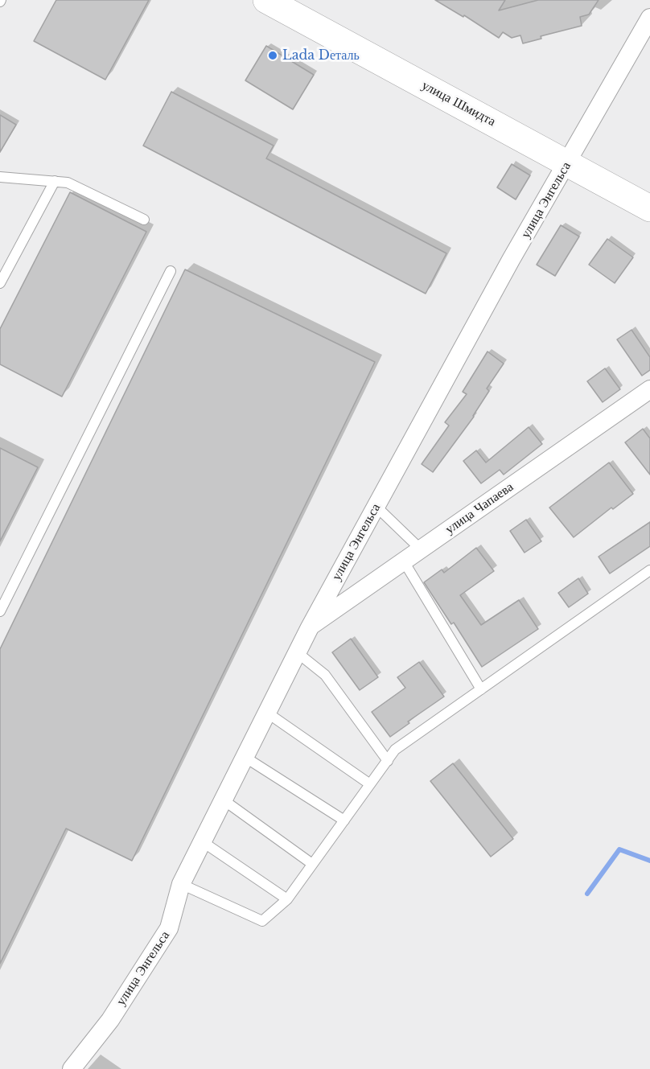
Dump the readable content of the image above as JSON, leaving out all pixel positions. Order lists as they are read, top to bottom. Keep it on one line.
{"streets":{"main road":["улица Шмидта"],"street":["улица Энгельса","улица Чапаева"]},"crossings":[["улица Шмидта","улица Энгельса"],["улица Энгельса","улица Чапаева"]],"places":["Lada Dеталь"]}
